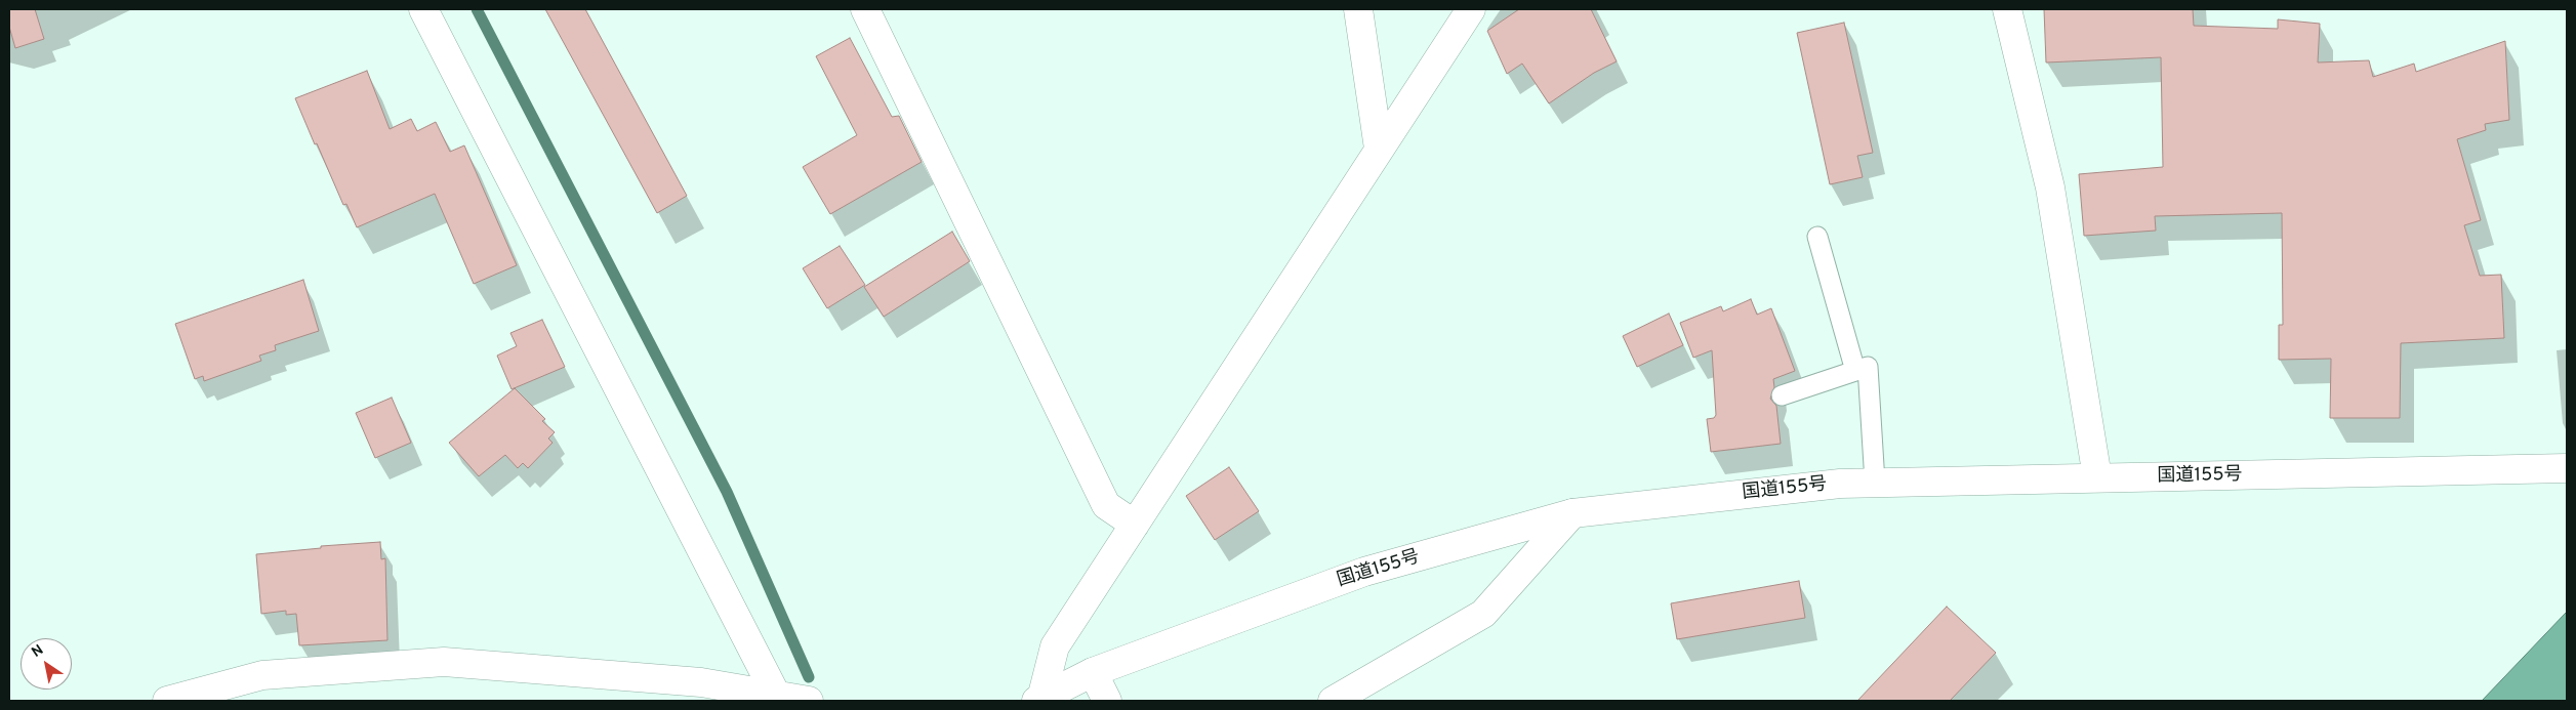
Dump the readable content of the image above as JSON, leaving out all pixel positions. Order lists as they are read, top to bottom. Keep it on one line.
{"streets":{"main road":["国道155号"]},"north":"top left"}
